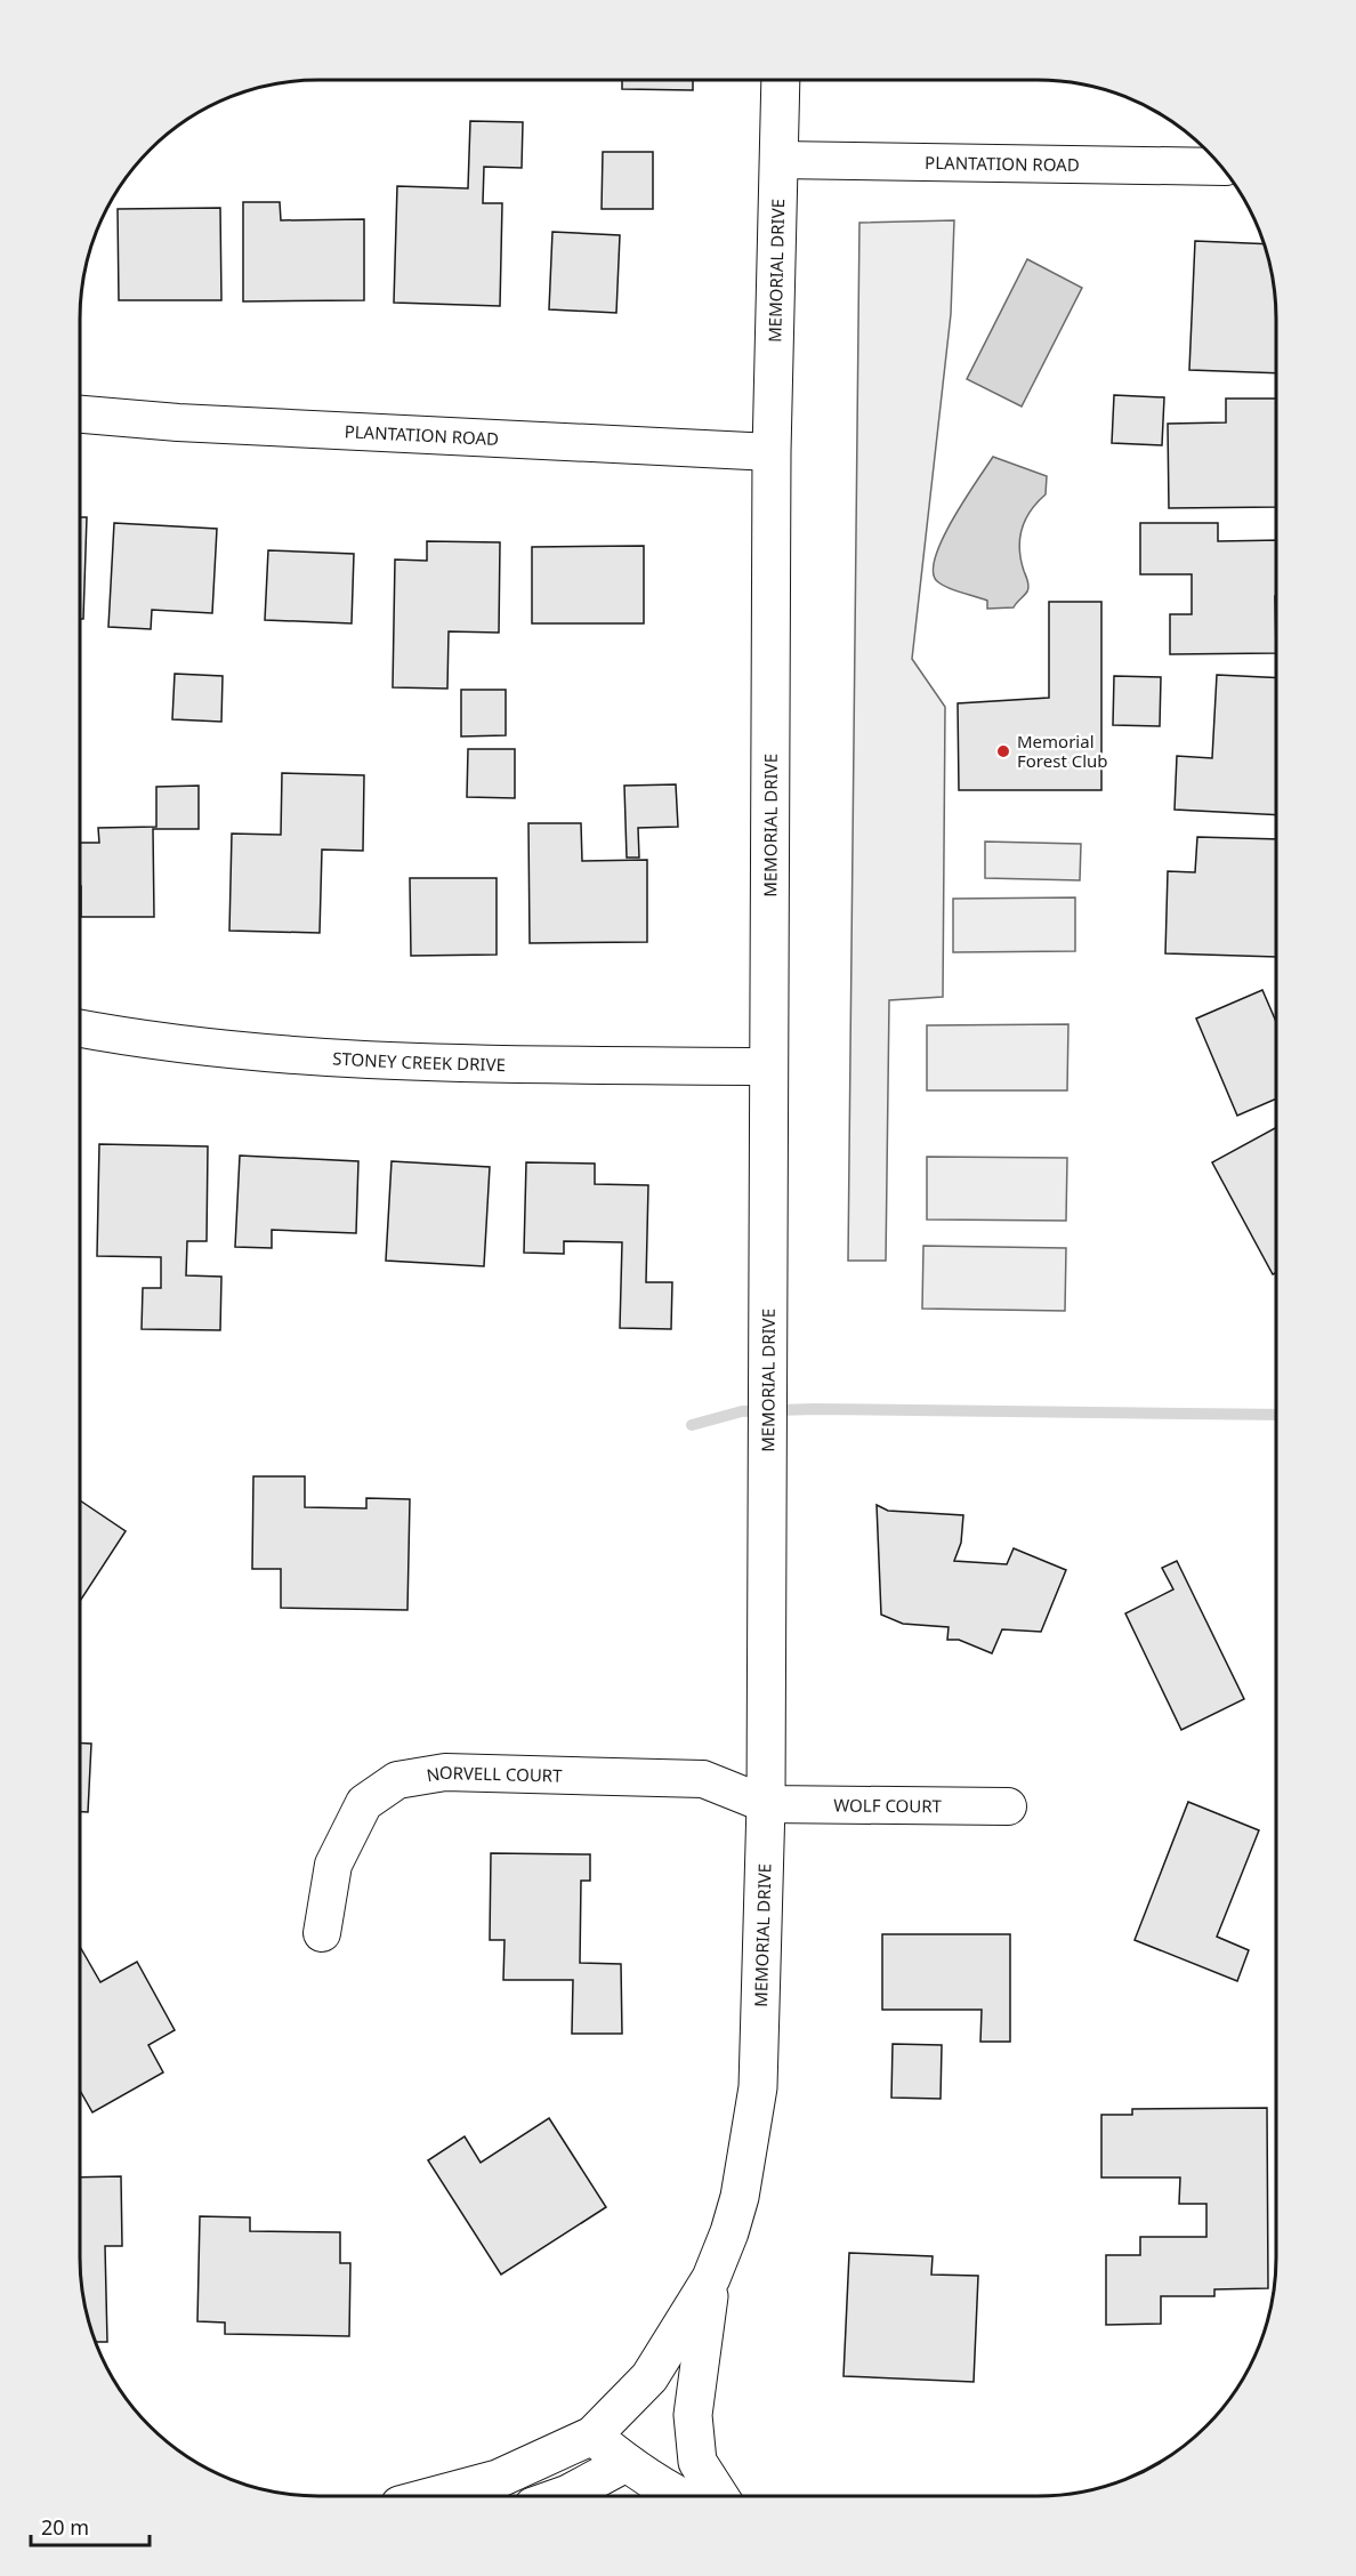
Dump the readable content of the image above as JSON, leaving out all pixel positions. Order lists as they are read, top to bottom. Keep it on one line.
{"streets":{"street":["PLANTATION ROAD","MEMORIAL DRIVE","STONEY CREEK DRIVE","NORVELL COURT","WOLF COURT"]},"crossings":[["PLANTATION ROAD","MEMORIAL DRIVE"],["MEMORIAL DRIVE","STONEY CREEK DRIVE"],["MEMORIAL DRIVE","NORVELL COURT"],["MEMORIAL DRIVE","WOLF COURT"],["NORVELL COURT","WOLF COURT"]],"places":["Memorial Forest Club"],"scale_bar":"20 m"}
